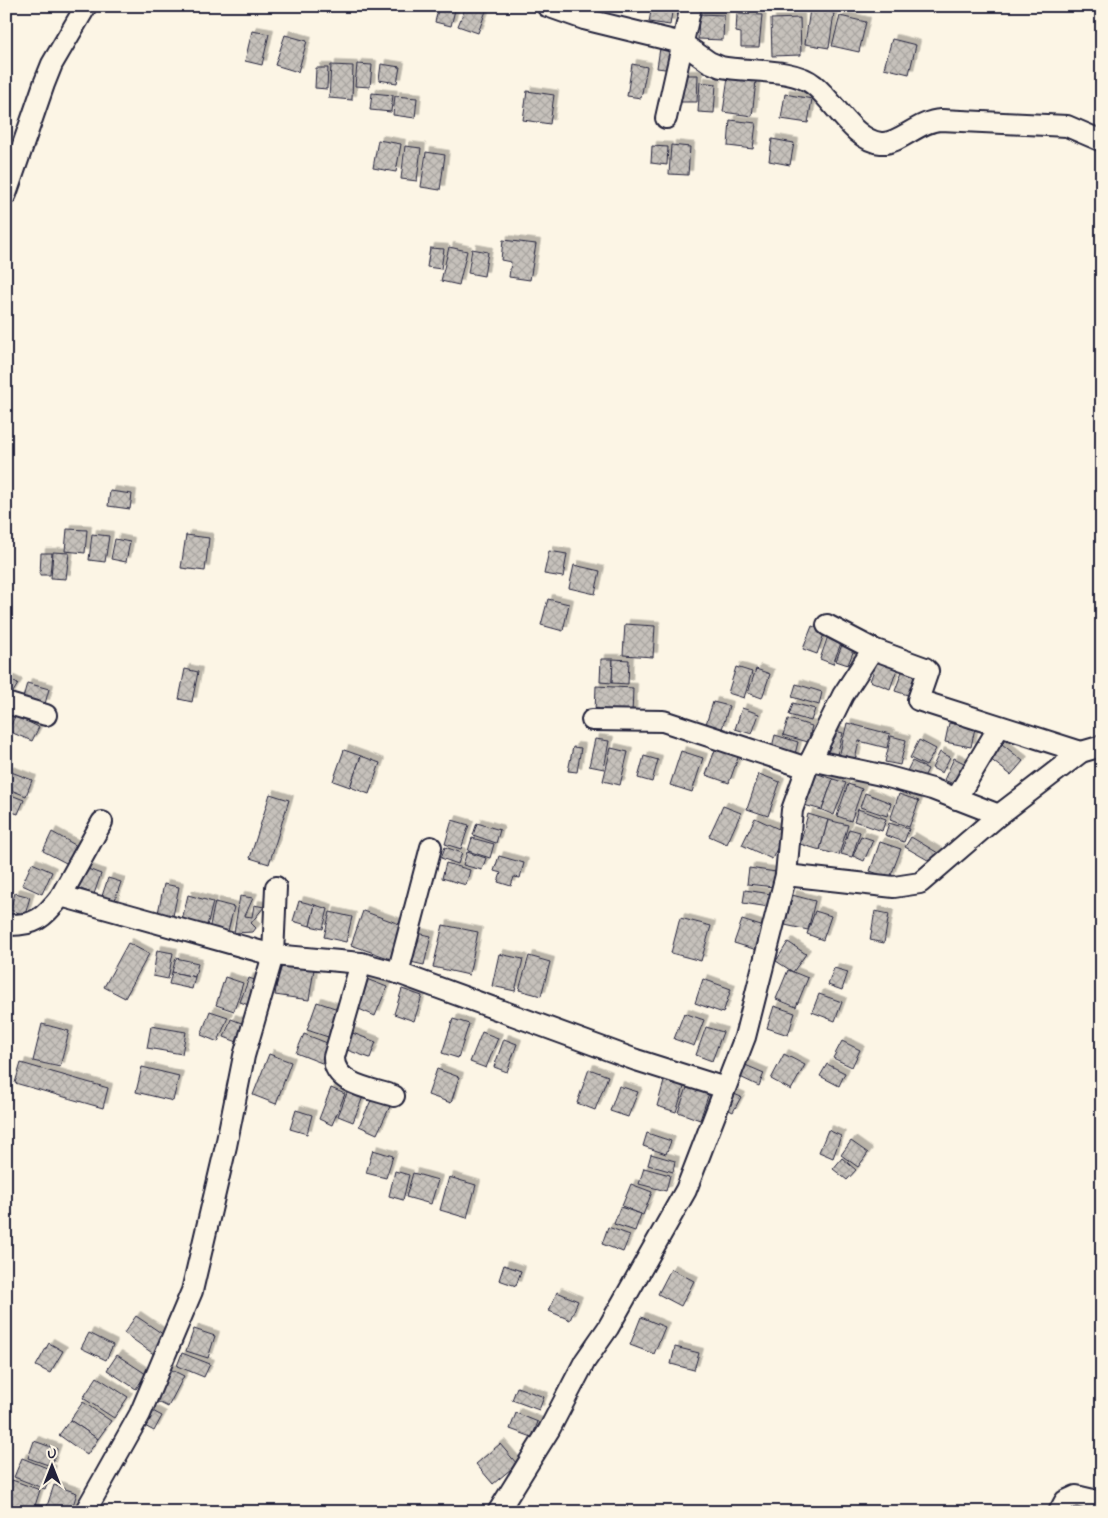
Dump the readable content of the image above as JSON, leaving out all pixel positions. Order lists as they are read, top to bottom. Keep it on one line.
{"north":"top"}
